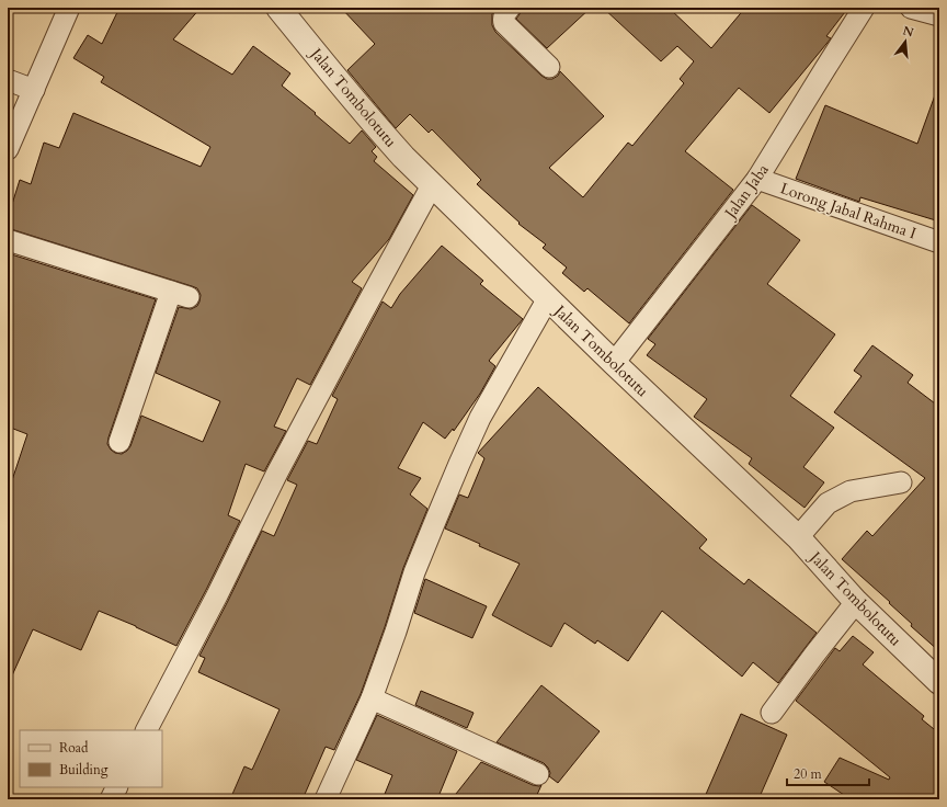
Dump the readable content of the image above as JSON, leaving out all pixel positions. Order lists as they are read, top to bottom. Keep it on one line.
{"streets":{"street":["Jalan Tombolotutu","Jalan Jaba","Lorong Jabal Rahma I"]},"crossings":[["Jalan Tombolotutu","Jalan Jaba"],["Jalan Jaba","Lorong Jabal Rahma I"]],"legend":["Road","Building"],"scale_bar":"20 m","north":"top"}
